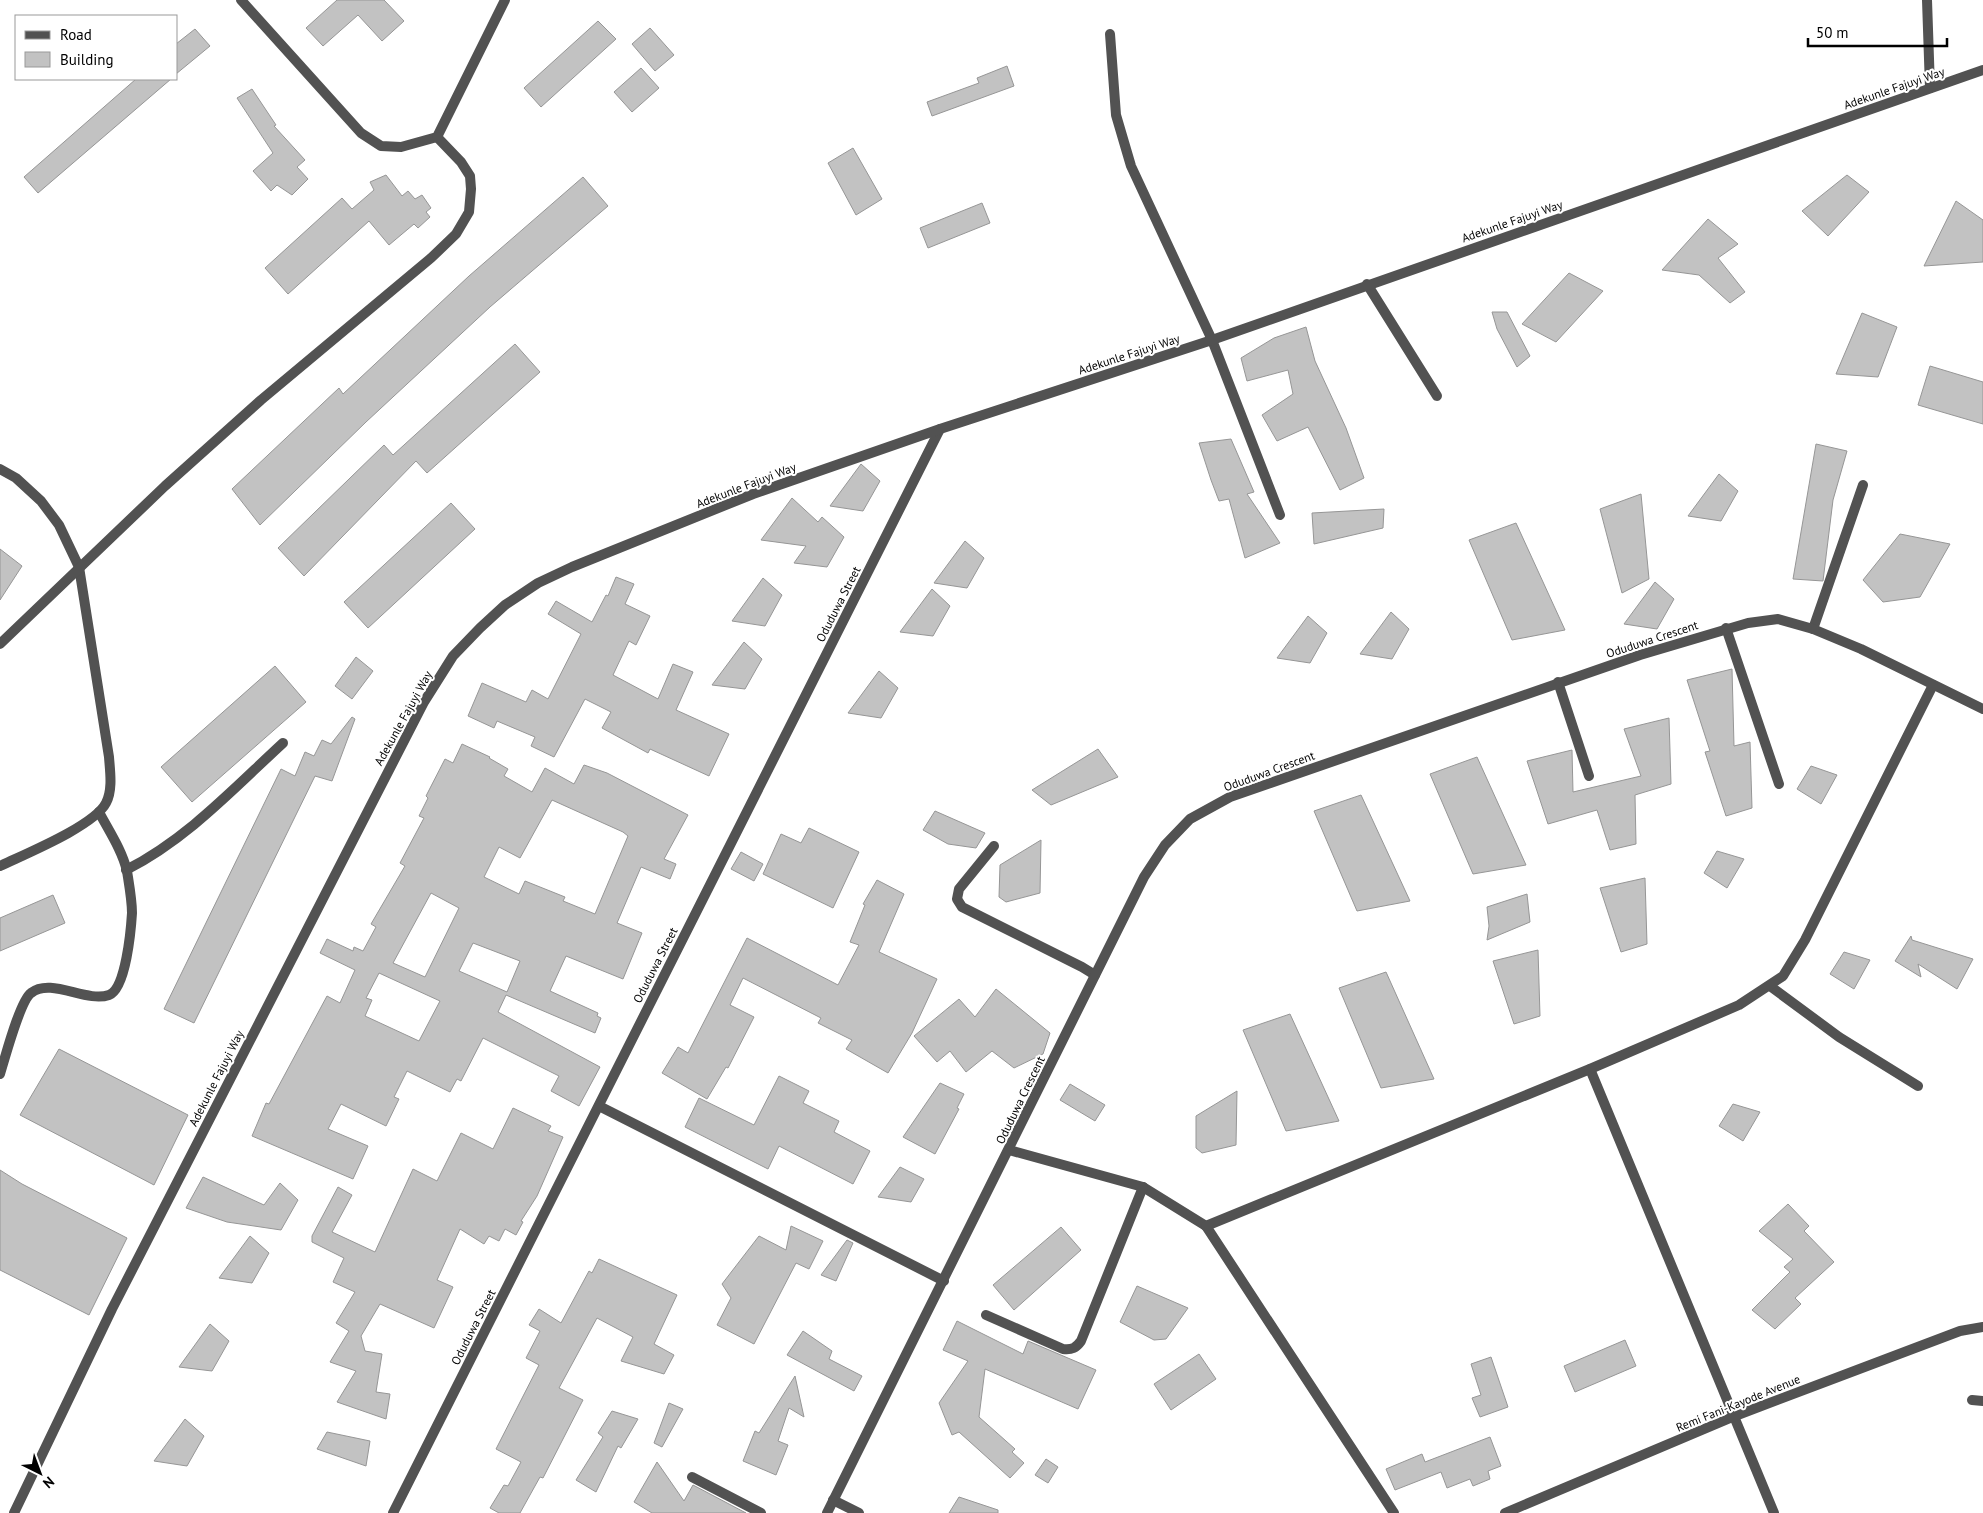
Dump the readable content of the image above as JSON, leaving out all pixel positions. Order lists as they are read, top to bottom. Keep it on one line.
{"streets":{"street":["Adekunle Fajuyi Way","Oduduwa Street","Oduduwa Crescent","Remi Fani-Kayode Avenue"]},"crossings":[["Adekunle Fajuyi Way","Oduduwa Street"]],"legend":["Road","Building"],"scale_bar":"50 m","north":"bottom right"}
